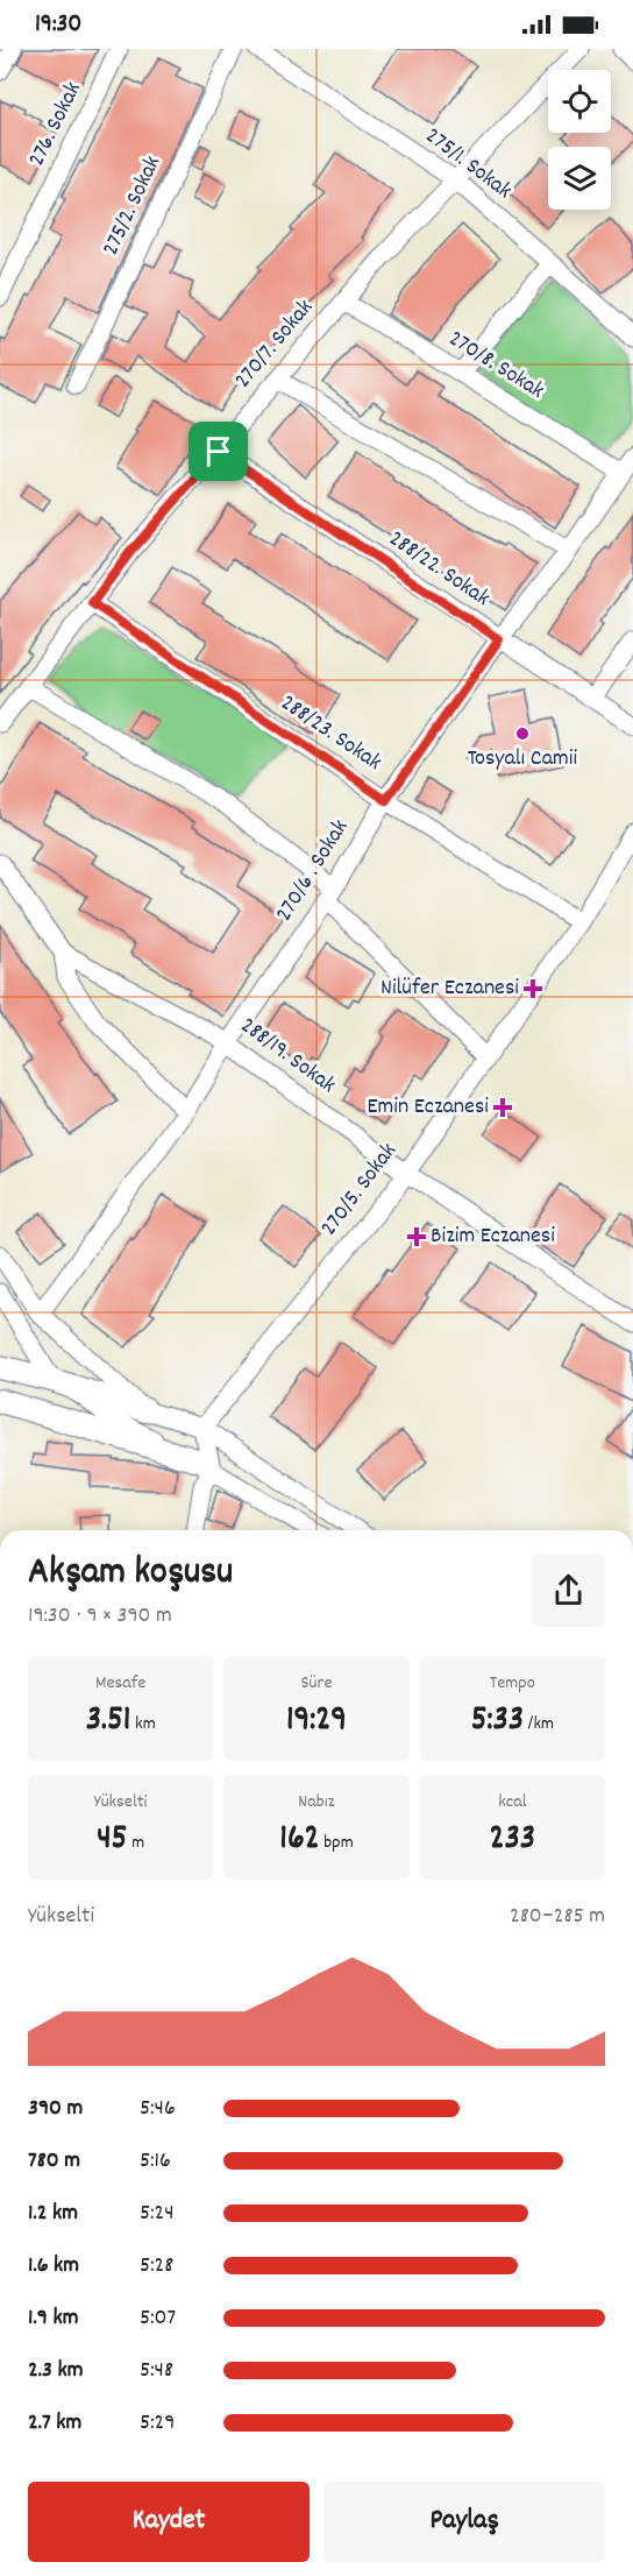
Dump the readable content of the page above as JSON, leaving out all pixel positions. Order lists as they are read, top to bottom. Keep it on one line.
{"streets":{"street":["276. Sokak","275/1. Sokak","275/2. Sokak","270/7. Sokak","270/8. Sokak","288/22. Sokak","288/23. Sokak","270/6 . Sokak","288/19. Sokak","270/5. Sokak"]},"crossings":[["275/1. Sokak","270/7. Sokak"],["270/7. Sokak","270/8. Sokak"],["270/7. Sokak","288/22. Sokak"],["270/7. Sokak","288/23. Sokak"],["270/8. Sokak","270/6 . Sokak"],["288/22. Sokak","270/6 . Sokak"],["288/23. Sokak","270/6 . Sokak"],["288/23. Sokak","270/5. Sokak"],["270/6 . Sokak","288/19. Sokak"],["288/19. Sokak","270/5. Sokak"]],"places":{"other":["Tosyalı Camii"],"health":["Nilüfer Eczanesi","Emin Eczanesi","Bizim Eczanesi"]},"page":{"status":"19:30","heading":["Akşam koşusu","19:30 · 9 × 390 m"],"stats":[["Mesafe","3.51 km"],["Süre","19:29"],["Tempo","5:33 /km"],["Yükselti","45 m"],["Nabız","162 bpm"],["kcal","233"]],"chart":["Yükselti","280–285 m"],"list":[{"name":"390 m","note":"5:46"},{"name":"780 m","note":"5:16"},{"name":"1.2 km","note":"5:24"},{"name":"1.6 km","note":"5:28"},{"name":"1.9 km","note":"5:07"},{"name":"2.3 km","note":"5:48"},{"name":"2.7 km","note":"5:29"}],"buttons":["Kaydet","Paylaş"]}}
